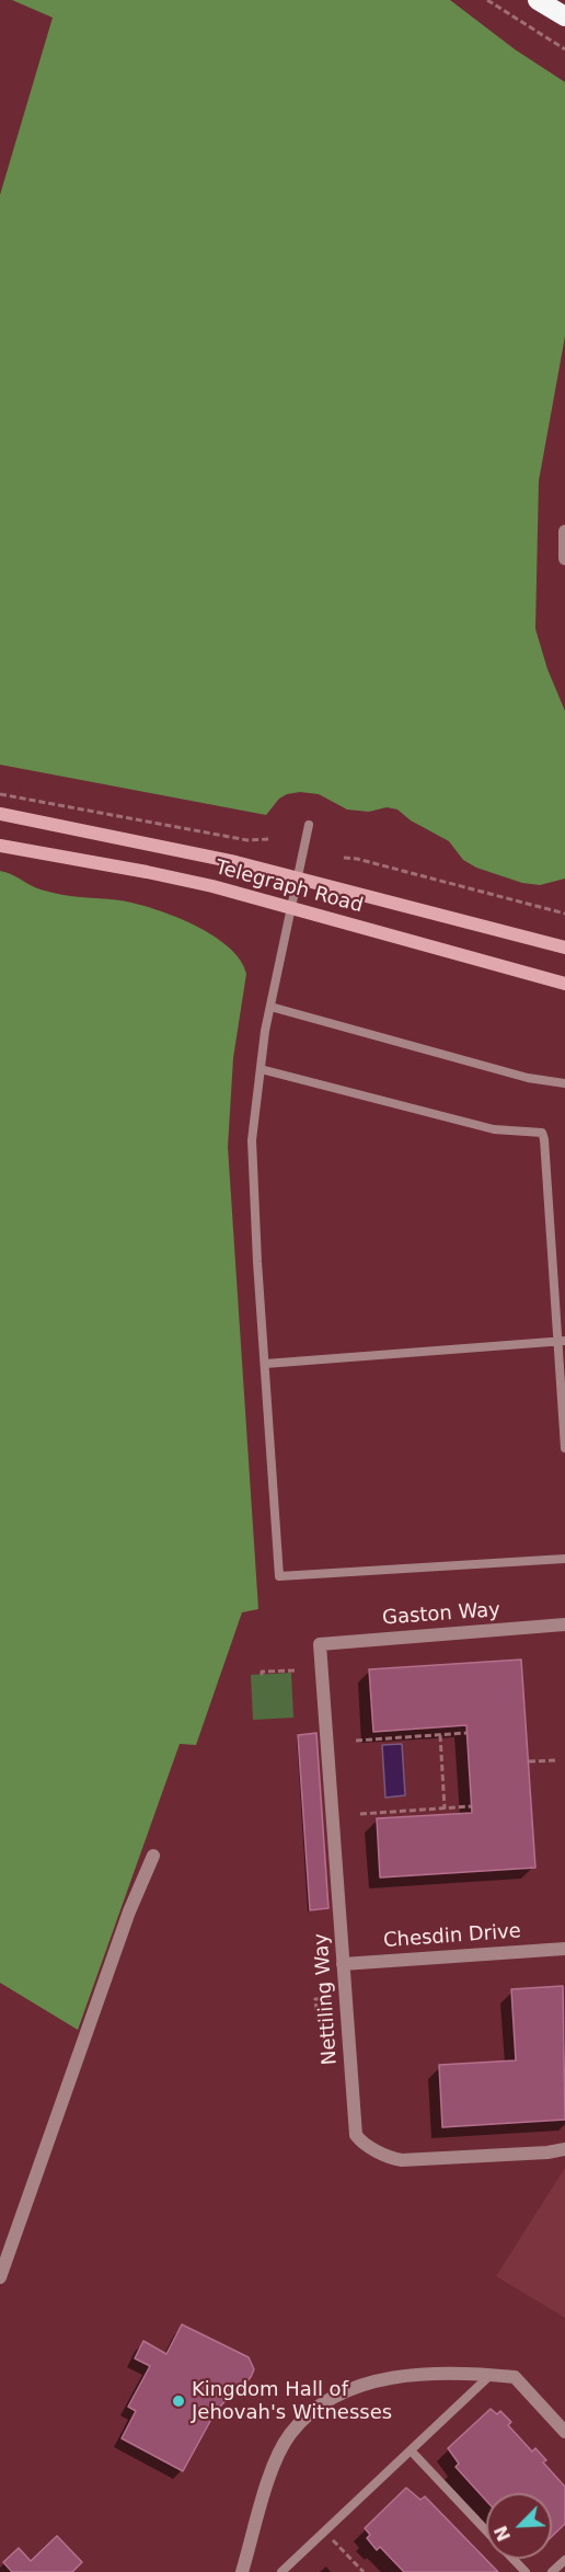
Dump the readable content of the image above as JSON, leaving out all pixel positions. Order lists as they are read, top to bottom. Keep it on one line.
{"streets":{"main road":["Telegraph Road"],"street":["Gaston Way","Chesdin Drive","Nettiling Way"]},"crossings":[["Gaston Way","Nettiling Way"],["Chesdin Drive","Nettiling Way"]],"places":["Kingdom Hall of Jehovah's Witnesses"],"north":"bottom left"}
